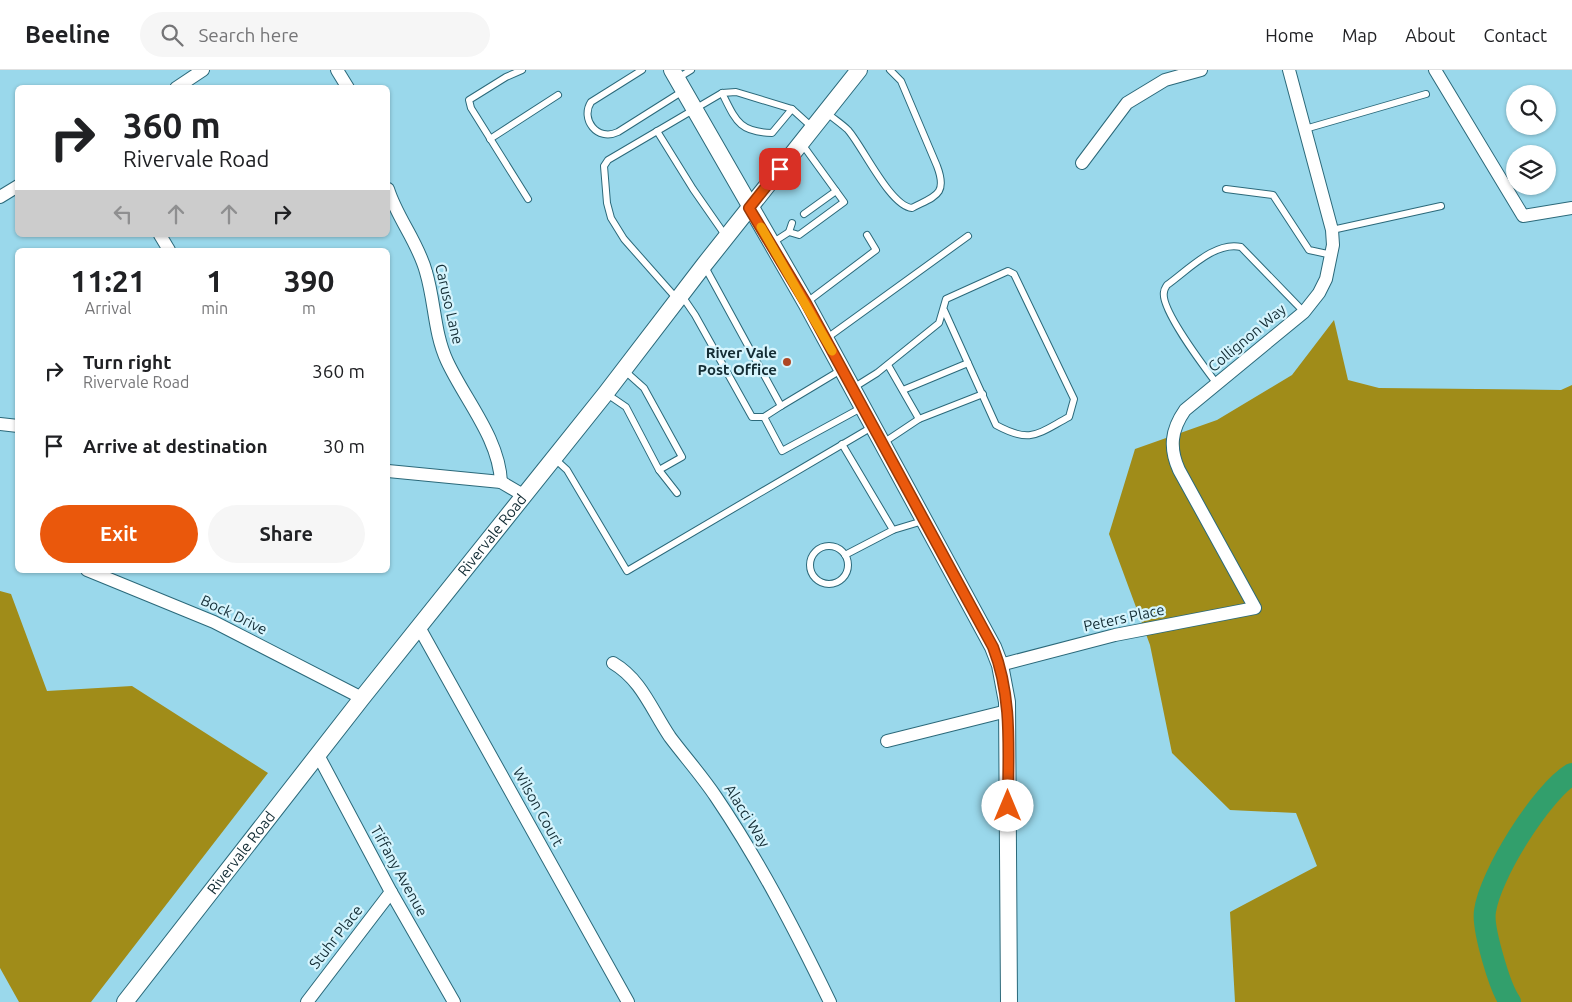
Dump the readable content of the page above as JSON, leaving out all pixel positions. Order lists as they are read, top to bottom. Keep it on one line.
{"streets":{"street":["Caruso Lane","Collignon Way","Rivervale Road","Bock Drive","Peters Place","Wilson Court","Alacci Way","Tiffany Avenue","Stuhr Place"]},"crossings":[["Collignon Way","Peters Place"],["Rivervale Road","Bock Drive"],["Rivervale Road","Wilson Court"],["Rivervale Road","Tiffany Avenue"],["Tiffany Avenue","Stuhr Place"]],"places":["River Vale Post Office"],"page":{"header":"Beeline","search":"Search here","nav":["Home","Map","About","Contact"],"turn":["360 m","Rivervale Road"],"eta":["11:21","Arrival","1","min","390","m"],"list":[{"name":"Turn right","note":"Rivervale Road","value":"360 m"},{"name":"Arrive at destination","value":"30 m"}],"buttons":["Exit","Share"]}}
